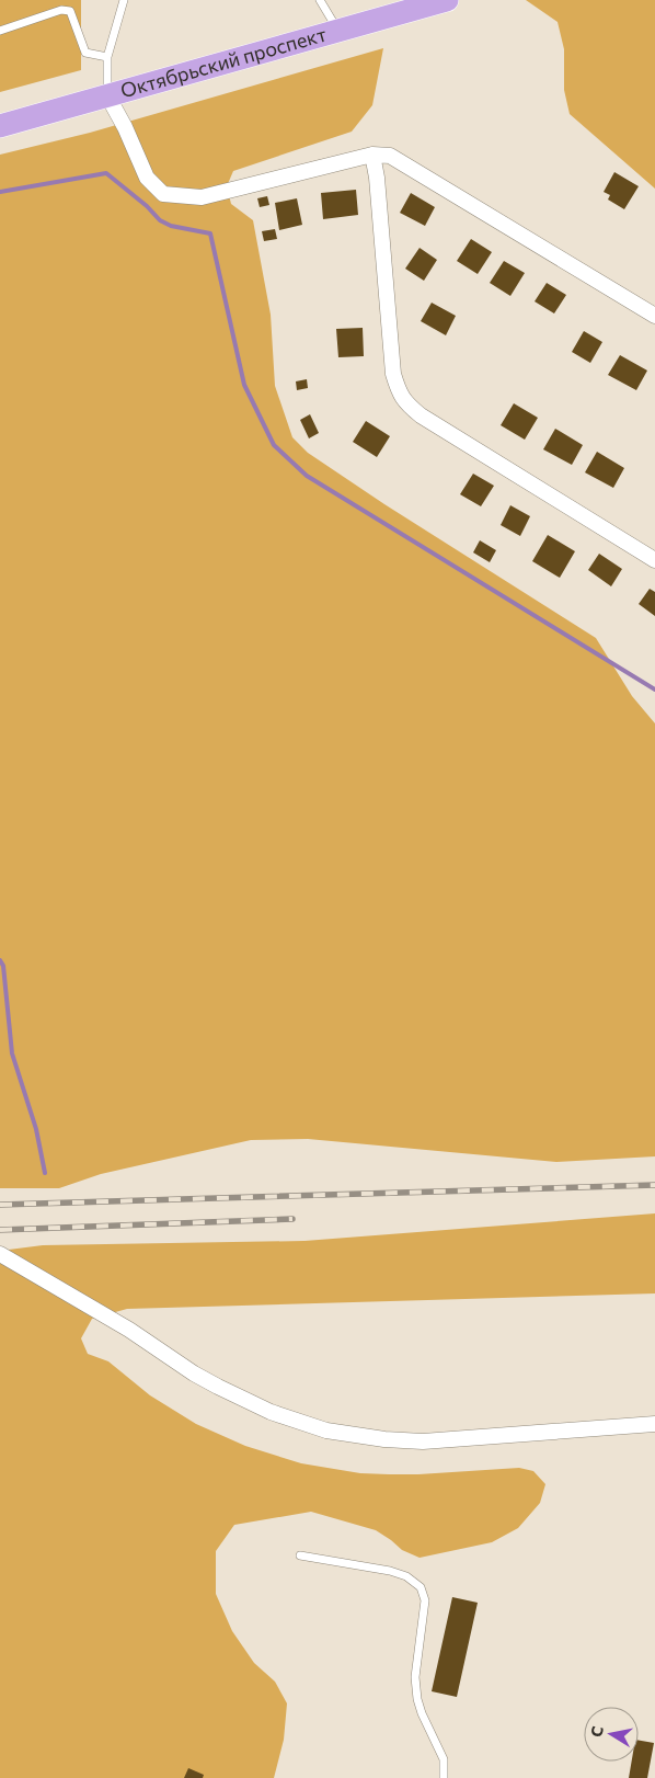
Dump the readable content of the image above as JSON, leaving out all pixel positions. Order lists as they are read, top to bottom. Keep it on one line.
{"streets":{"main road":["Октябрьский проспект"]},"north":"left"}
